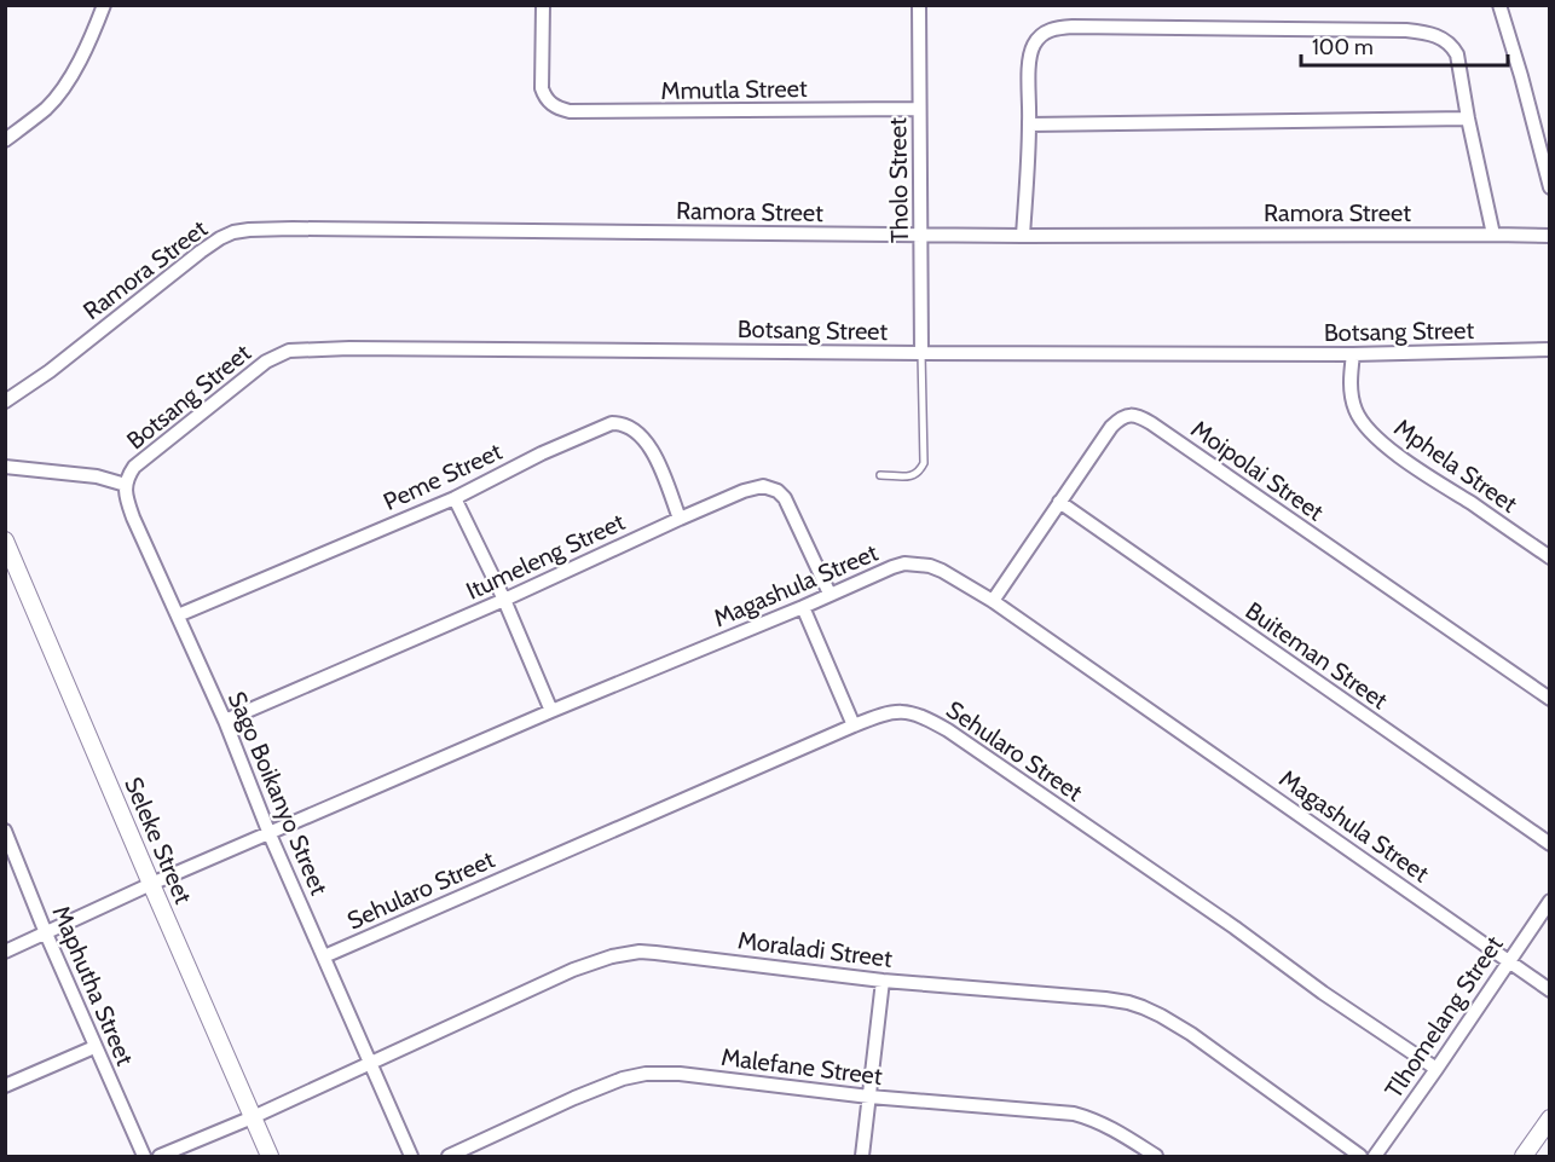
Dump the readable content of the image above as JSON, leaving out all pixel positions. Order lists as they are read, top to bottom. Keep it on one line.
{"streets":{"street":["Mmutla Street","Tholo Street","Ramora Street","Botsang Street","Mphela Street","Moipolai Street","Peme Street","Itumeleng Street","Magashula Street","Buiteman Street","Sehularo Street","Sago Boikanyo Street","Seleke Street","Moraladi Street","Maphutha Street","Tlhomelang Street","Malefane Street"]},"crossings":[["Mmutla Street","Tholo Street"],["Tholo Street","Ramora Street"],["Tholo Street","Botsang Street"],["Botsang Street","Mphela Street"],["Botsang Street","Sago Boikanyo Street"],["Moipolai Street","Magashula Street"],["Moipolai Street","Buiteman Street"],["Peme Street","Itumeleng Street"],["Peme Street","Sago Boikanyo Street"],["Itumeleng Street","Magashula Street"],["Itumeleng Street","Sago Boikanyo Street"],["Magashula Street","Sago Boikanyo Street"],["Magashula Street","Seleke Street"],["Magashula Street","Maphutha Street"],["Magashula Street","Tlhomelang Street"],["Sehularo Street","Sago Boikanyo Street"],["Sehularo Street","Tlhomelang Street"],["Sago Boikanyo Street","Moraladi Street"],["Seleke Street","Moraladi Street"]],"scale_bar":"100 m"}
